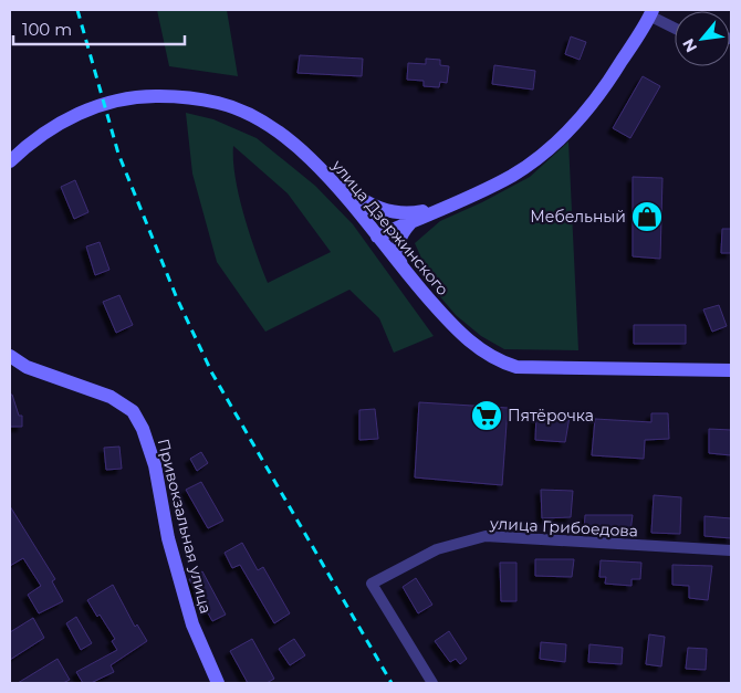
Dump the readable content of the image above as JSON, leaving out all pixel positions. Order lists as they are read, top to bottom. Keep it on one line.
{"streets":{"main road":["улица Дзержинского","Привокзальная улица"],"street":["улица Грибоедова"]},"places":{"shop":["Мебельный"],"supermarket":["Пятёрочка"]},"scale_bar":"100 m","north":"bottom left"}
